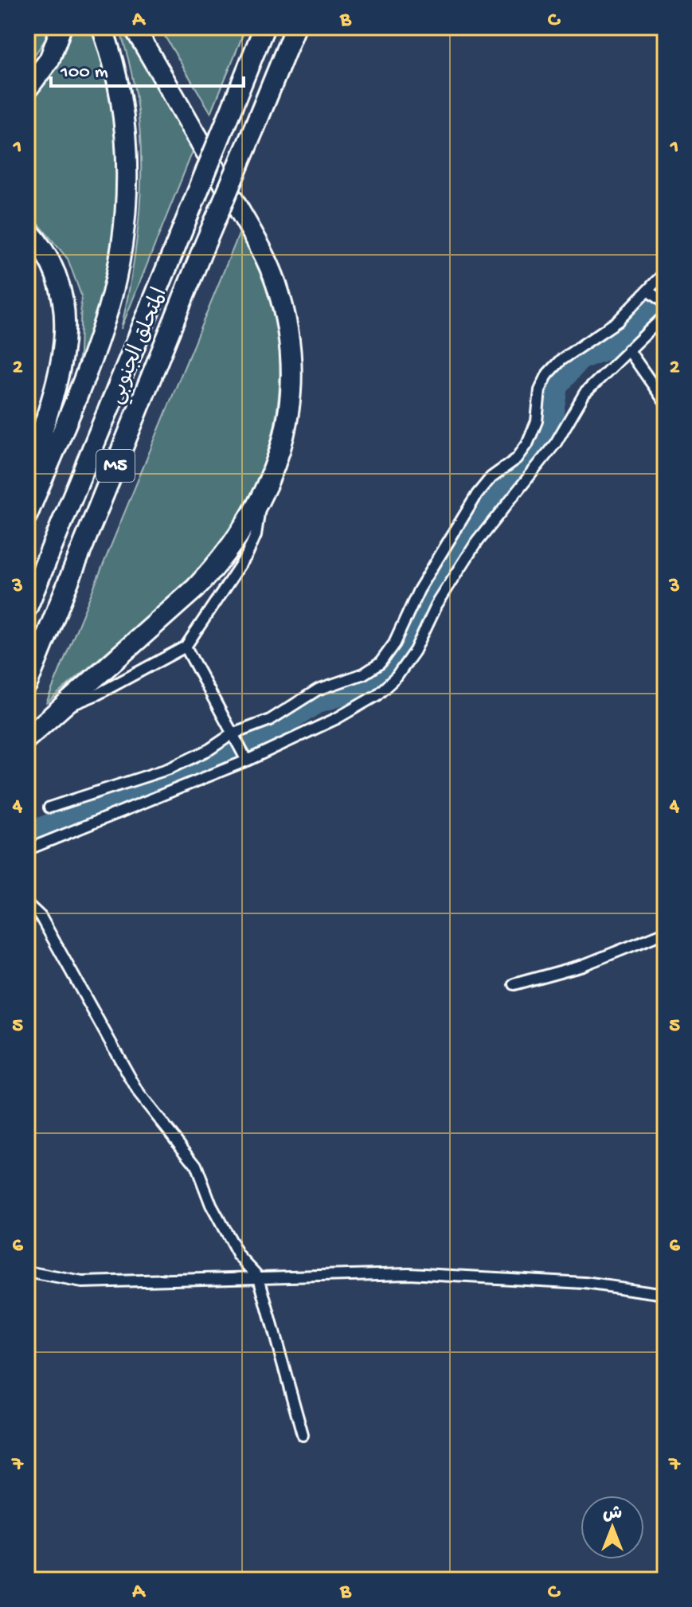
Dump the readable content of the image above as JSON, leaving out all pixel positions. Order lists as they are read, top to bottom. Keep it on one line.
{"streets":{"highway":["المتحلق الجنوبي","M5"]},"scale_bar":"100 m","north":"top","grid":{"columns":["A","B","C"],"rows":["1","2","3","4","5","6","7"]}}
